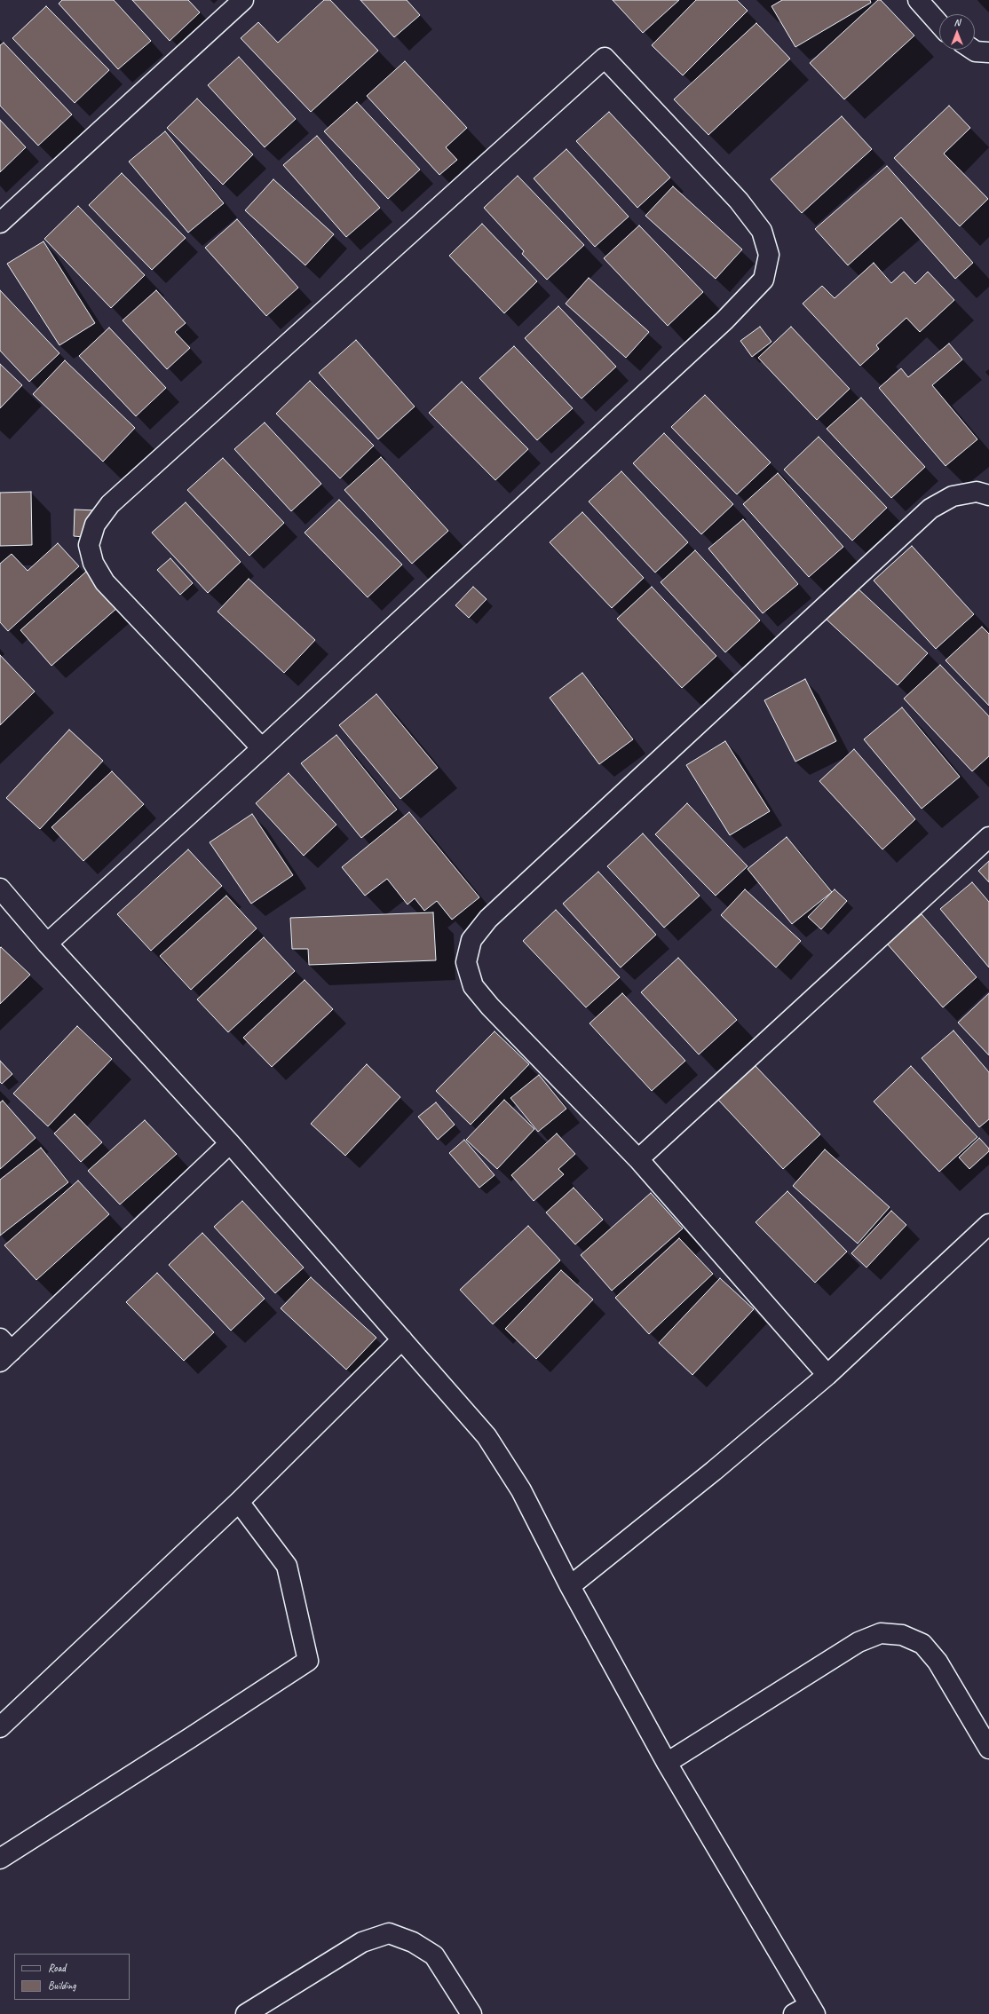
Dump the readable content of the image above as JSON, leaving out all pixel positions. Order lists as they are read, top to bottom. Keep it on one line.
{"legend":["Road","Building"],"north":"top"}
